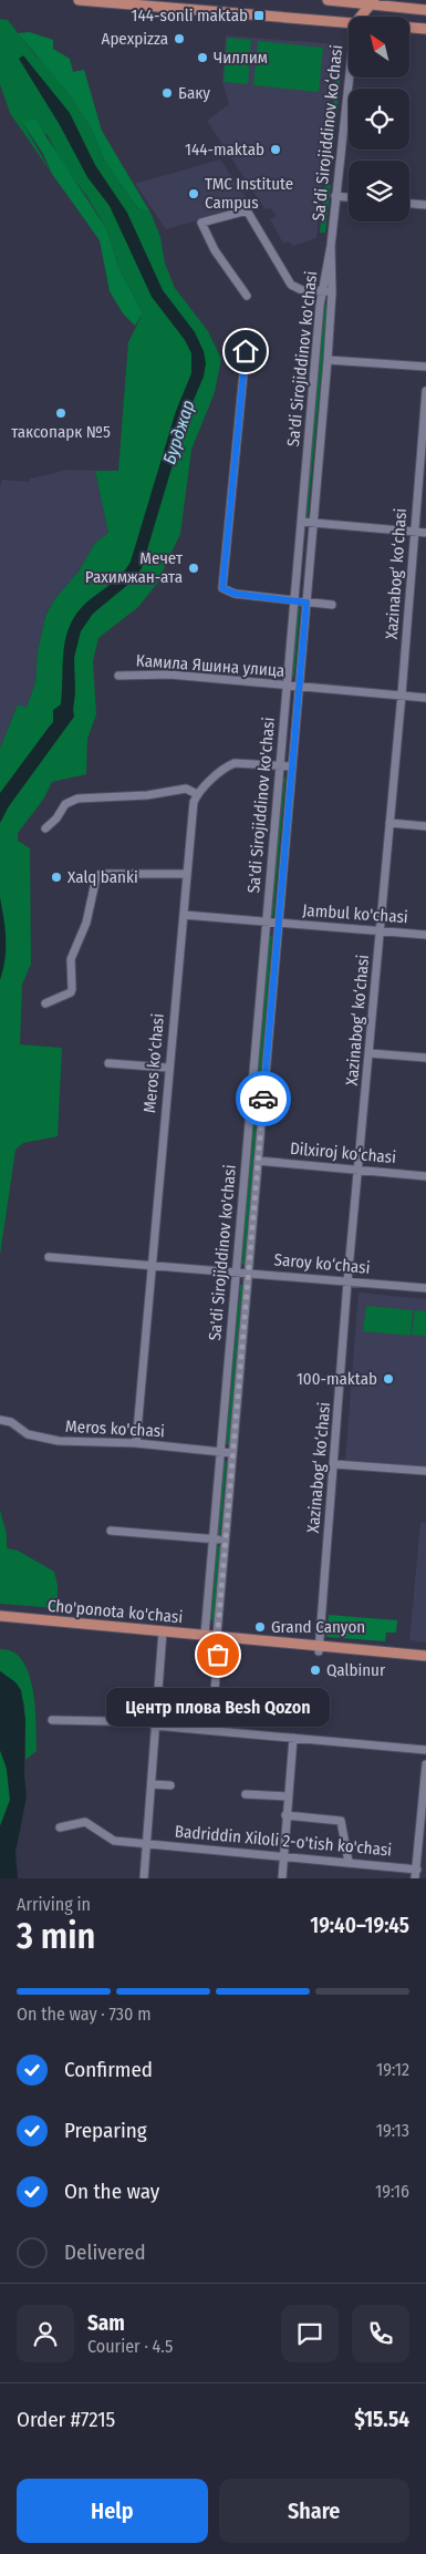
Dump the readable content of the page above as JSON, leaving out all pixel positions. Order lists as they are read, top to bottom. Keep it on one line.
{"streets":{"main road":["Cho'ponota ko'chasi"],"street":["Saʼdi Sirojiddinov koʻchasi","Sa'di Sirojiddinov ko'chasi","Xazinabog‘ ko‘chasi","Камила Яшина улица","Jambul ko'chasi","Meros ko‘chasi","Dilxiroj ko‘chasi","Saroy ko‘chasi","Meros ko'chasi","Badriddin Xiloli 2-o'tish ko'chasi"]},"crossings":[["Saʼdi Sirojiddinov koʻchasi","Sa'di Sirojiddinov ko'chasi"],["Sa'di Sirojiddinov ko'chasi","Камила Яшина улица"],["Sa'di Sirojiddinov ko'chasi","Jambul ko'chasi"],["Sa'di Sirojiddinov ko'chasi","Dilxiroj ko‘chasi"],["Sa'di Sirojiddinov ko'chasi","Saroy ko‘chasi"],["Sa'di Sirojiddinov ko'chasi","Meros ko'chasi"],["Sa'di Sirojiddinov ko'chasi","Cho'ponota ko'chasi"],["Xazinabog‘ ko‘chasi","Камила Яшина улица"],["Xazinabog‘ ko‘chasi","Jambul ko'chasi"],["Xazinabog‘ ko‘chasi","Dilxiroj ko‘chasi"],["Xazinabog‘ ko‘chasi","Saroy ko‘chasi"],["Xazinabog‘ ko‘chasi","Cho'ponota ko'chasi"],["Jambul ko'chasi","Meros ko‘chasi"],["Meros ko‘chasi","Saroy ko‘chasi"],["Meros ko‘chasi","Meros ko'chasi"]],"water":["Бурджар"],"places":{"transit":["144-sonli maktab"],"other":["Apexpizza","Чиллим","Баку","144-maktab","TMC Institute Campus","таксопарк №5","Мечет Рахимжан-ата","Xalq banki","100-maktab","Grand Canyon","Центр плова Besh Qozon","Qalbinur"]},"north":"top left","page":{"bubble":"Центр плова Besh Qozon","heading":["3 min","Arriving in","19:40–19:45"],"panel":["Sam","Courier · 4.5","Order #7215","$15.54"],"bar":"On the way · 730 m","list":[["Confirmed","19:12"],["Preparing","19:13"],["On the way","19:16"],"Delivered"],"buttons":["Help","Share"]}}
